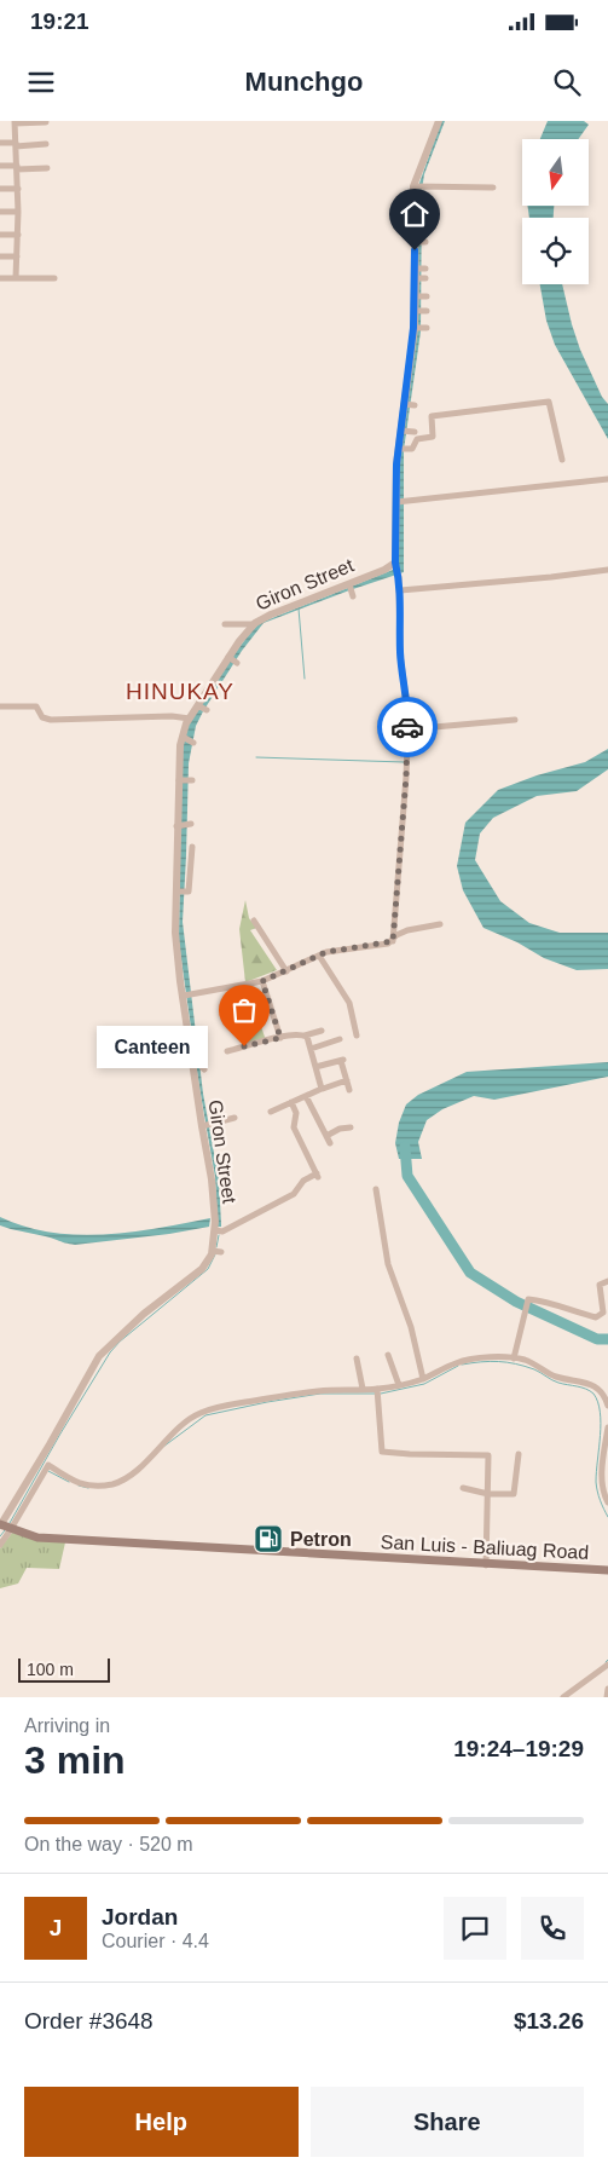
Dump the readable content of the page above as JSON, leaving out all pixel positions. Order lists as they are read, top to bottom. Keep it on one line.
{"streets":{"main road":["San Luis - Baliuag Road"],"street":["Giron Street"]},"districts":["HINUKAY"],"places":{"other":["Canteen"],"fuel station":["Petron"]},"scale_bar":"100 m","north":"bottom","page":{"status":"19:21","header":"Munchgo","bubble":"Canteen","scale":"100 m","heading":["3 min","Arriving in","19:24–19:29"],"panel":["Jordan","Courier · 4.4","Order #3648","$13.26"],"bar":"On the way · 520 m","round":"J","buttons":["Help","Share"]}}
